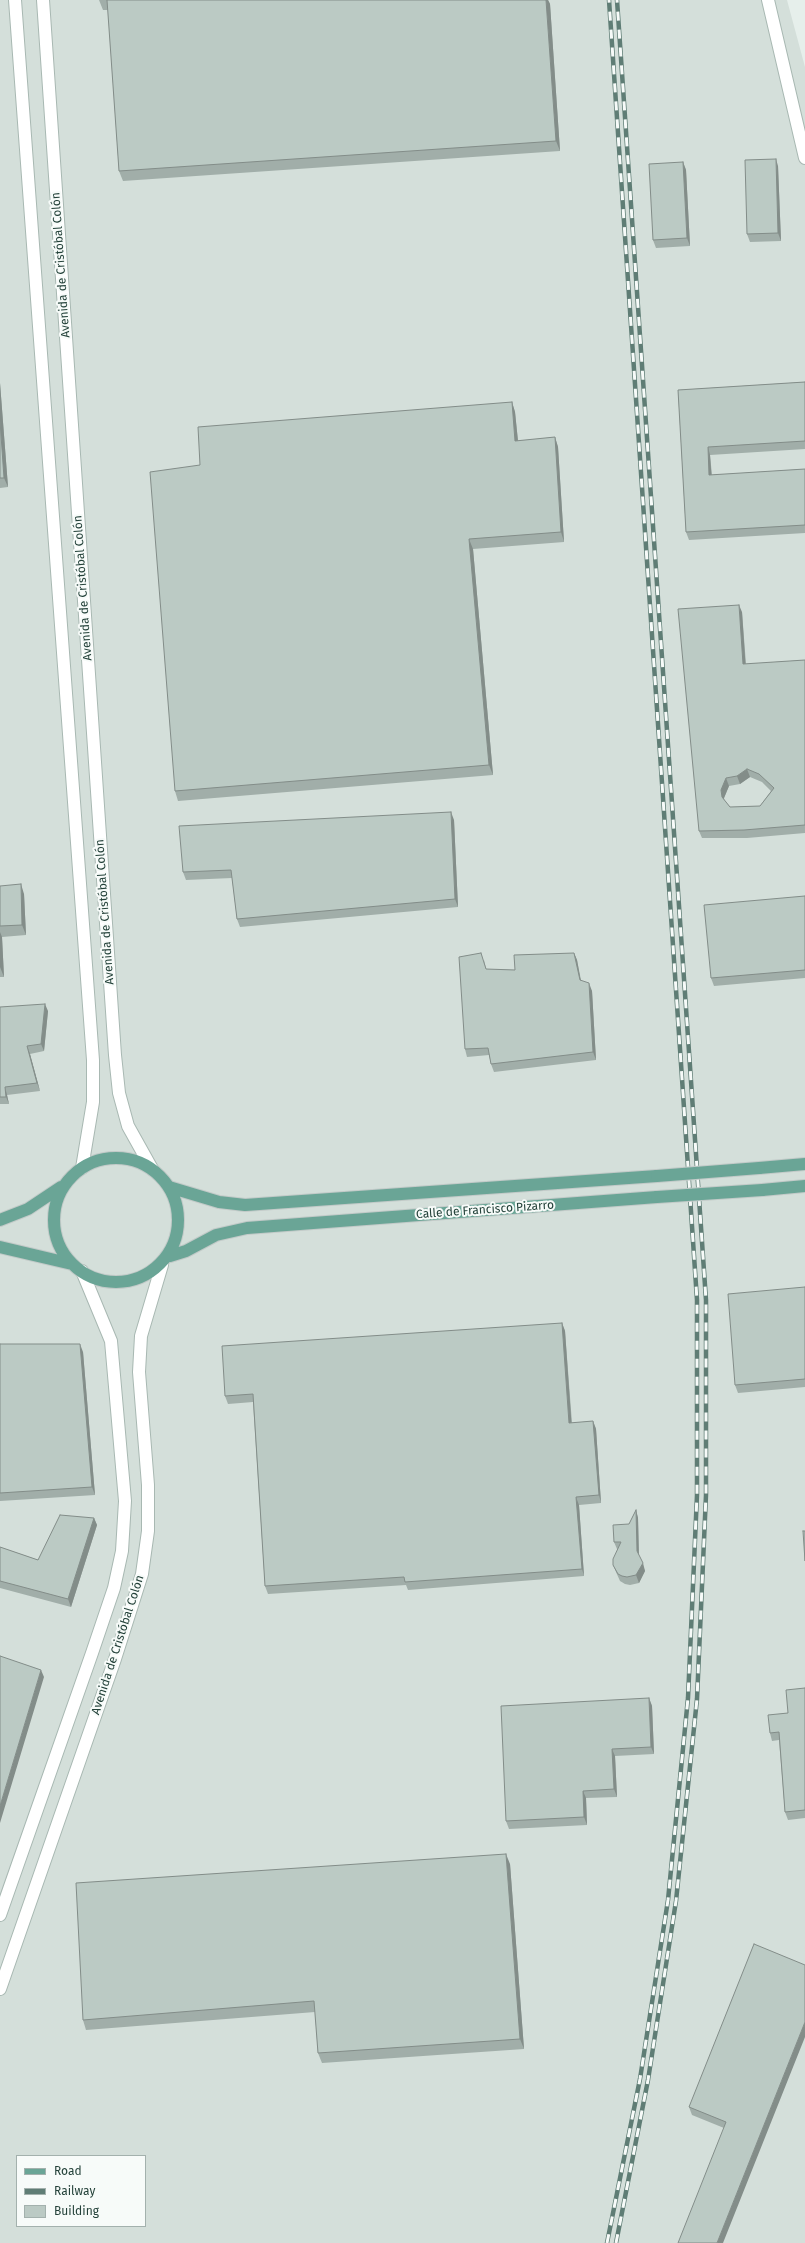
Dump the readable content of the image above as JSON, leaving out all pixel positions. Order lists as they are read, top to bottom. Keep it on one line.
{"streets":{"main road":["Calle de Francisco Pizarro"],"street":["Avenida de Cristóbal Colón"]},"crossings":[["Avenida de Cristóbal Colón","Calle de Francisco Pizarro"]],"legend":["Road","Railway","Building"]}
